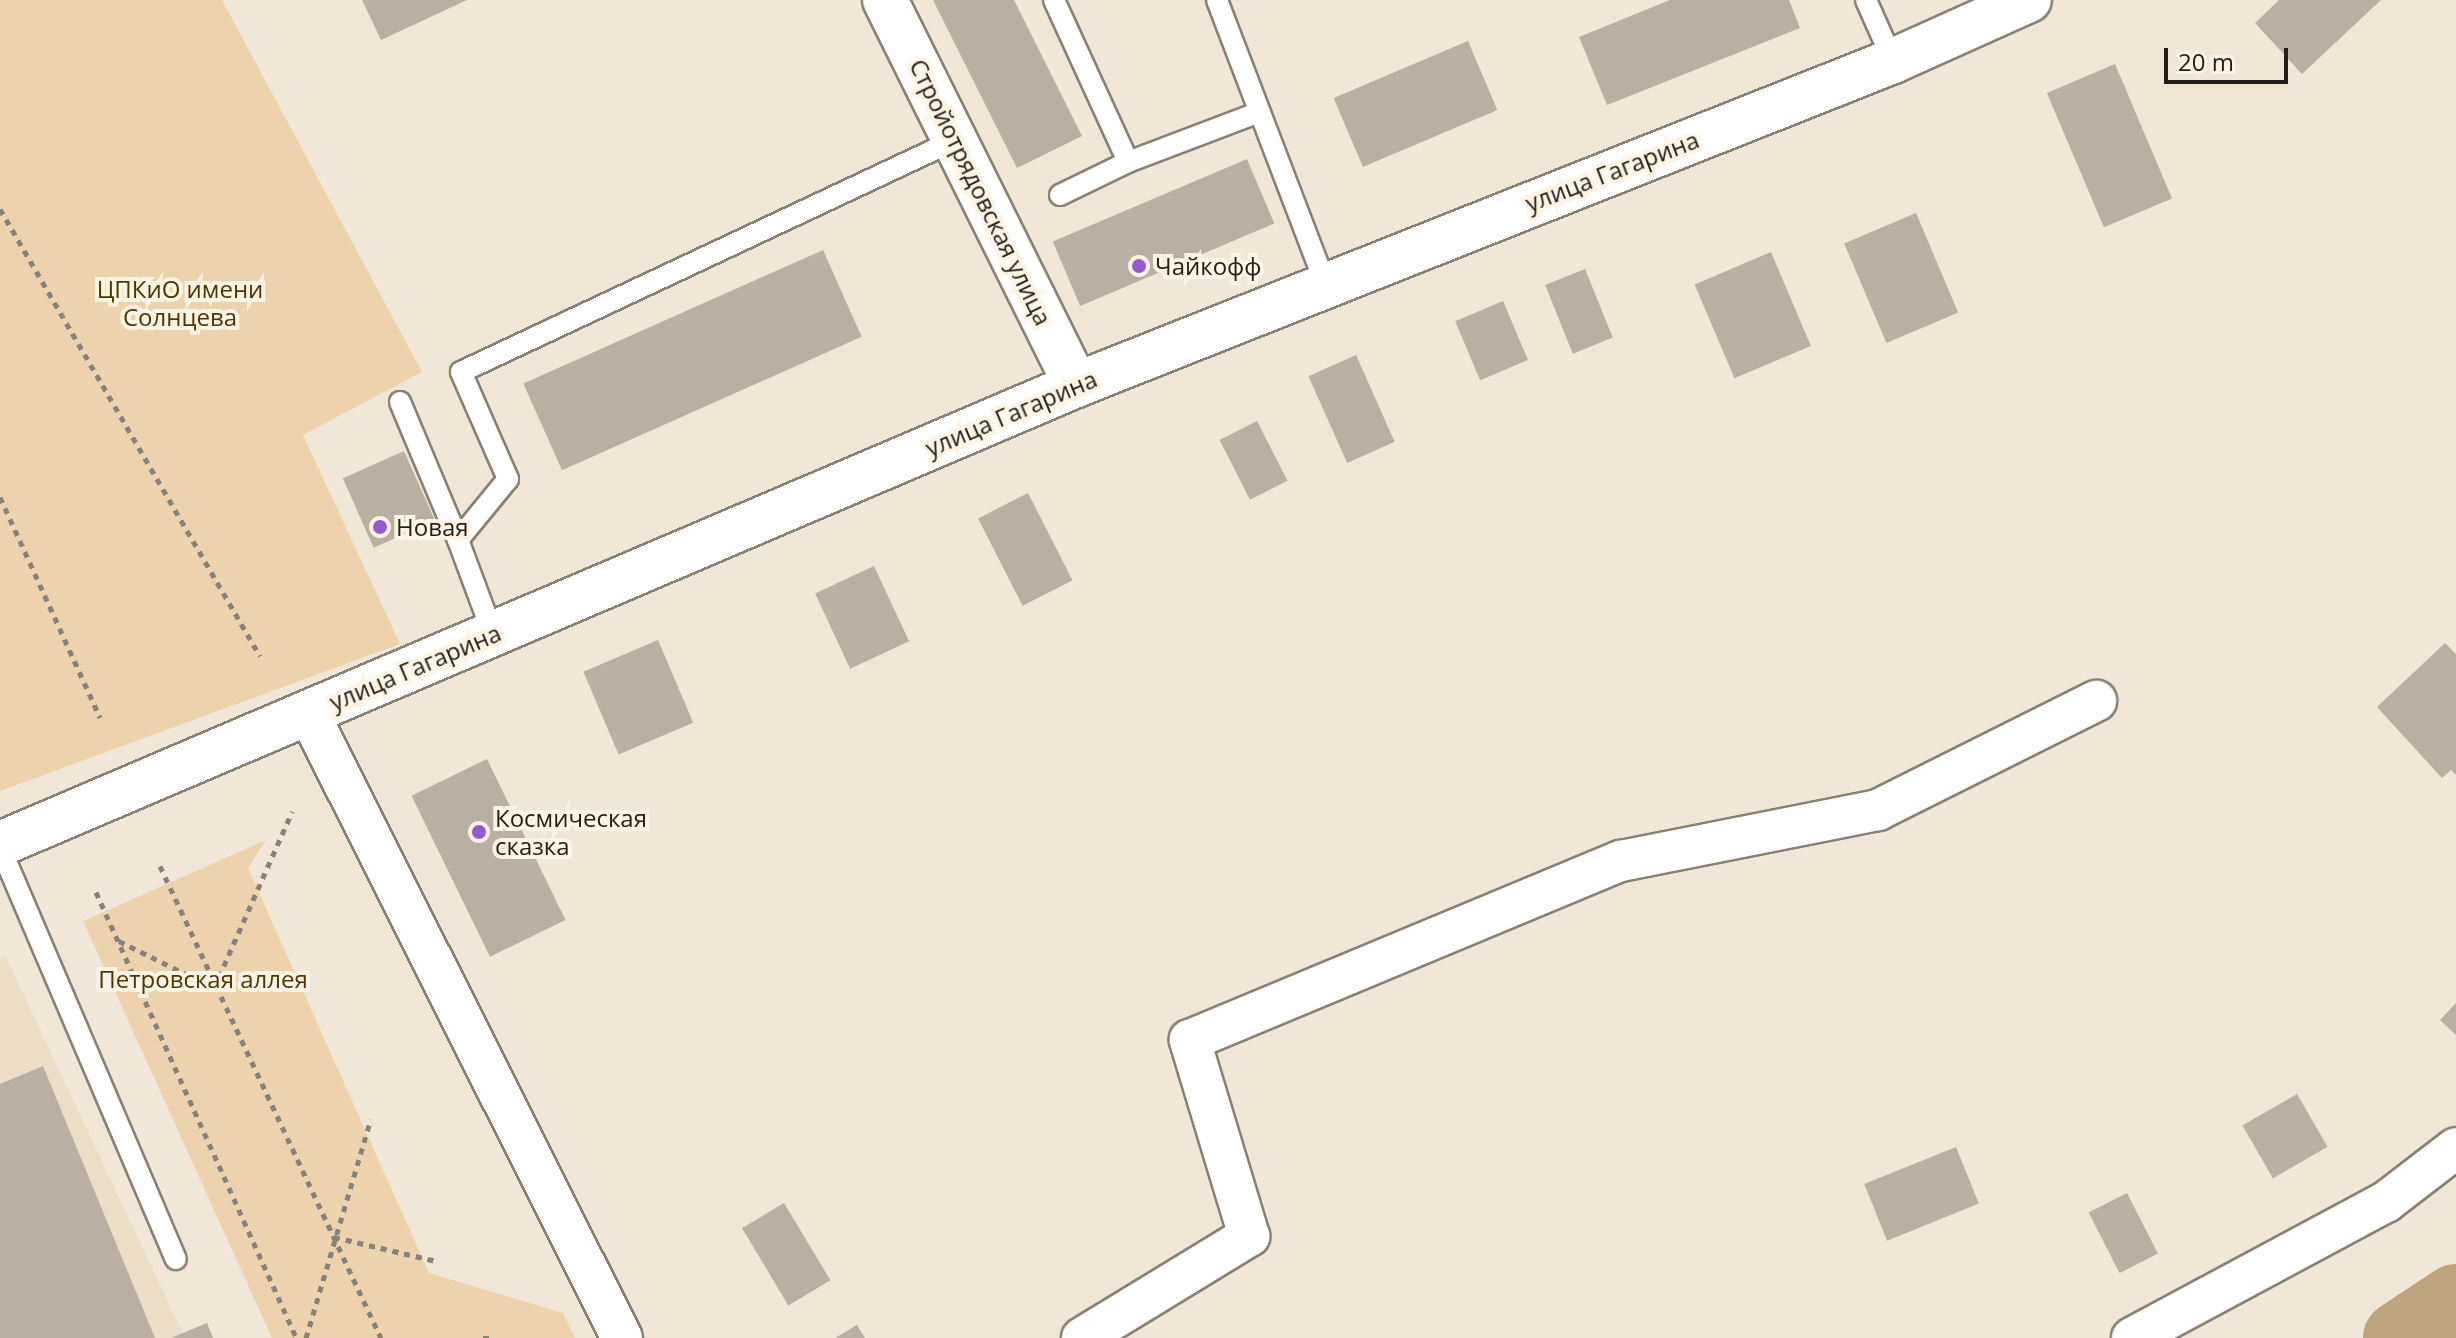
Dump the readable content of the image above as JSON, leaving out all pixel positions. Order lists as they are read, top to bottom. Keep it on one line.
{"streets":{"main road":["улица Гагарина","Стройотрядовская улица"]},"crossings":[["улица Гагарина","Стройотрядовская улица"]],"parks":["ЦПКиО имени Солнцева","Петровская аллея"],"places":["Чайкофф","Новая","Космическая сказка"],"scale_bar":"20 m"}
